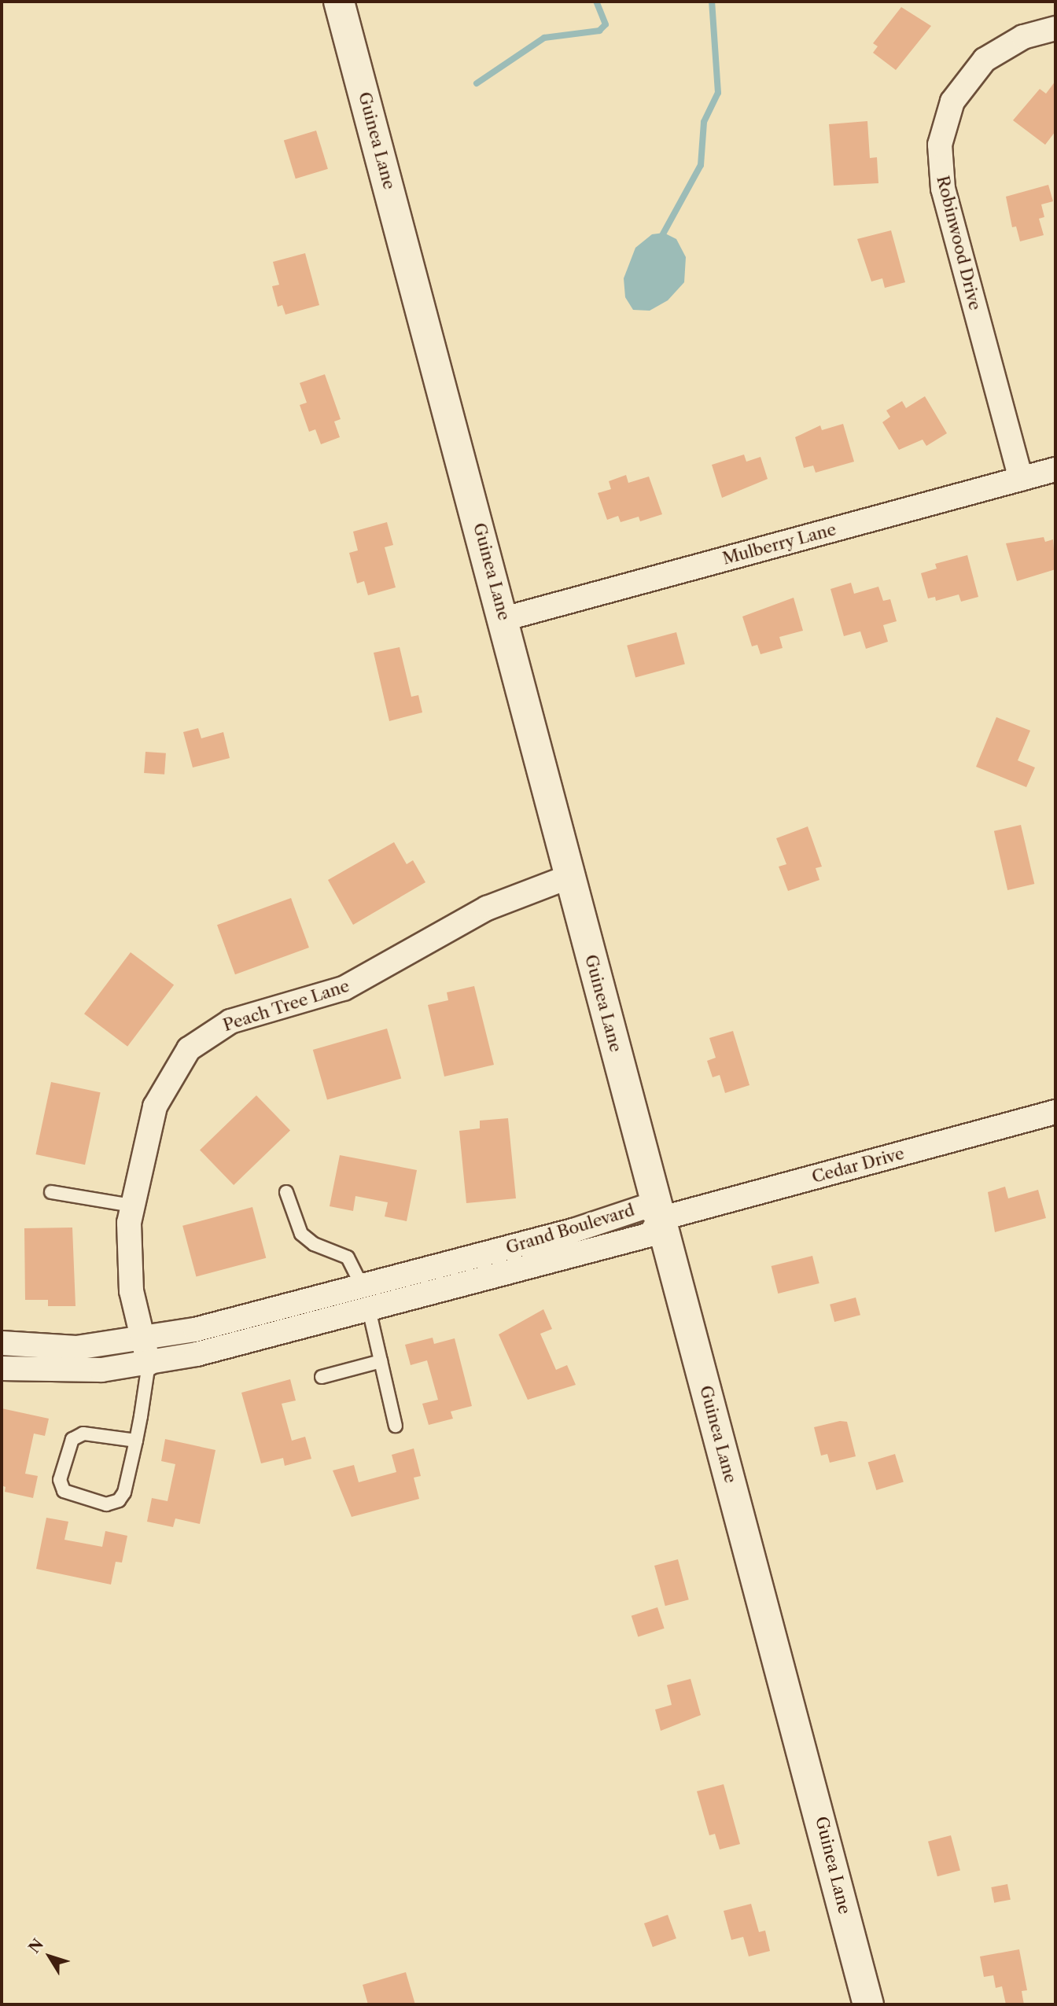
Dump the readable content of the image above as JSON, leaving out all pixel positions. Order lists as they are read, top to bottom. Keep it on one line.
{"streets":{"street":["Guinea Lane","Robinwood Drive","Mulberry Lane","Peach Tree Lane","Cedar Drive","Grand Boulevard"]},"crossings":[["Guinea Lane","Mulberry Lane"],["Guinea Lane","Peach Tree Lane"],["Guinea Lane","Cedar Drive"],["Guinea Lane","Grand Boulevard"],["Robinwood Drive","Mulberry Lane"],["Peach Tree Lane","Grand Boulevard"],["Cedar Drive","Grand Boulevard"]],"north":"top left"}
